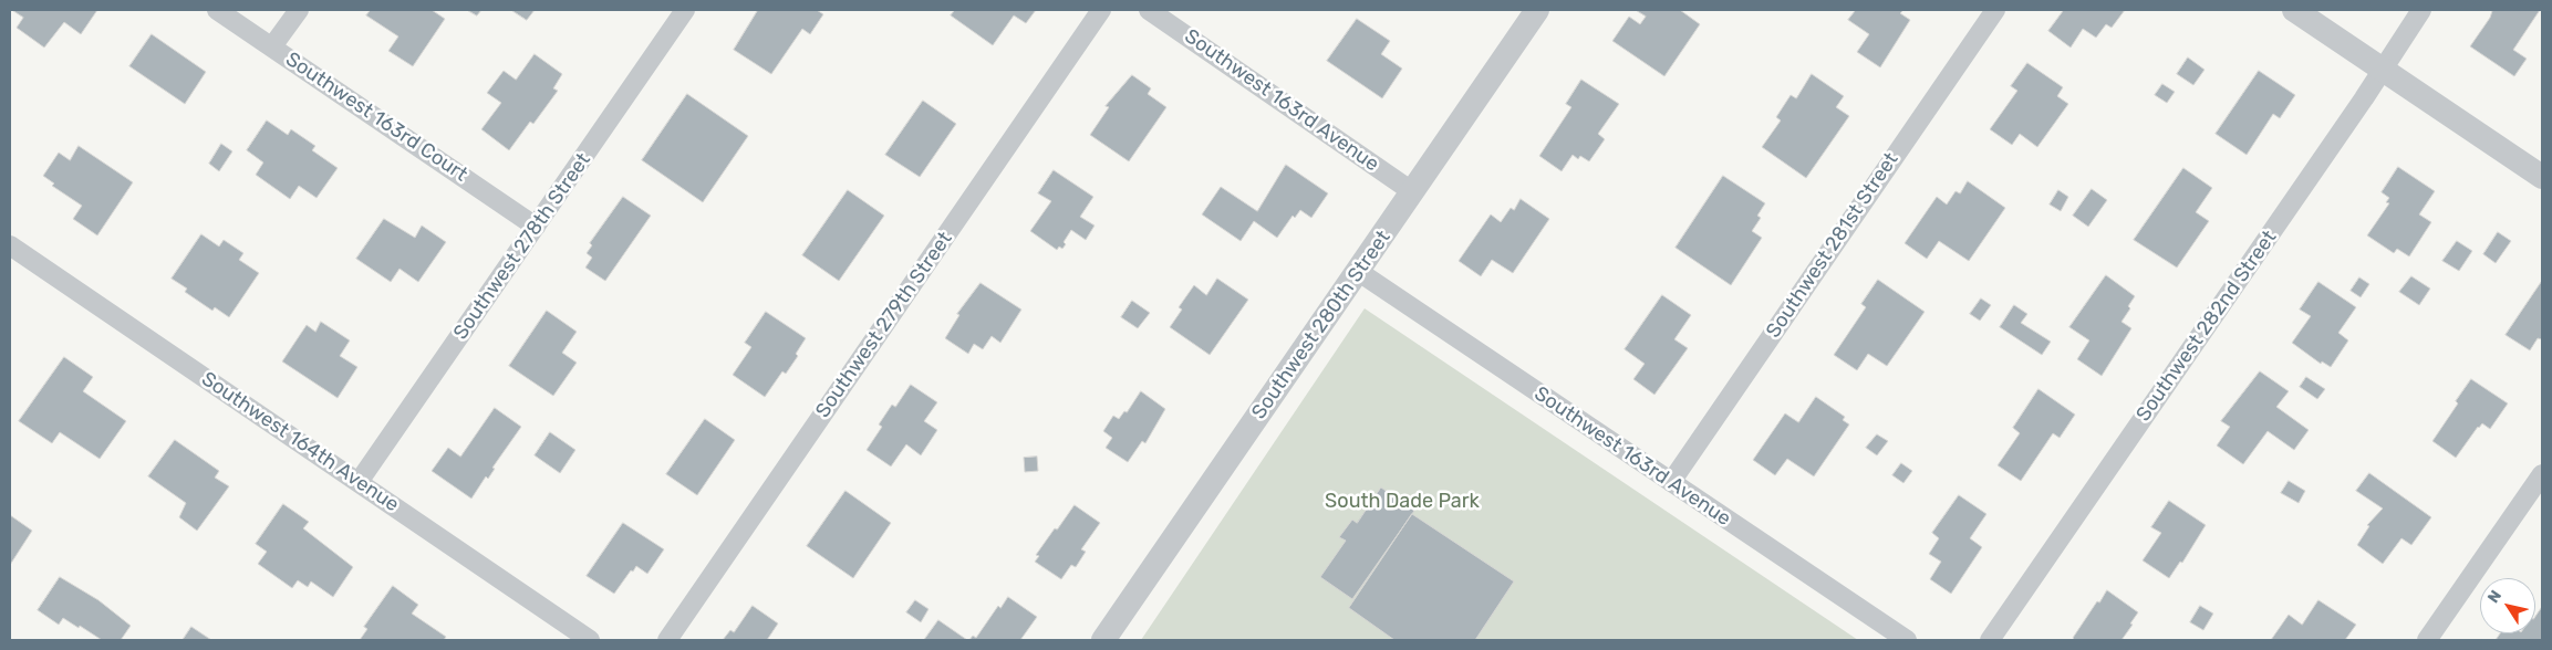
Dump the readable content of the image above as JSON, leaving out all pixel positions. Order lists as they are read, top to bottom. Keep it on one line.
{"streets":{"street":["Southwest 163rd Avenue","Southwest 163rd Court","Southwest 281st Street","Southwest 278th Street","Southwest 279th Street","Southwest 280th Street","Southwest 282nd Street","Southwest 164th Avenue"]},"crossings":[["Southwest 163rd Avenue","Southwest 281st Street"],["Southwest 163rd Avenue","Southwest 280th Street"],["Southwest 163rd Court","Southwest 278th Street"],["Southwest 278th Street","Southwest 164th Avenue"]],"parks":["South Dade Park"],"north":"top left"}
